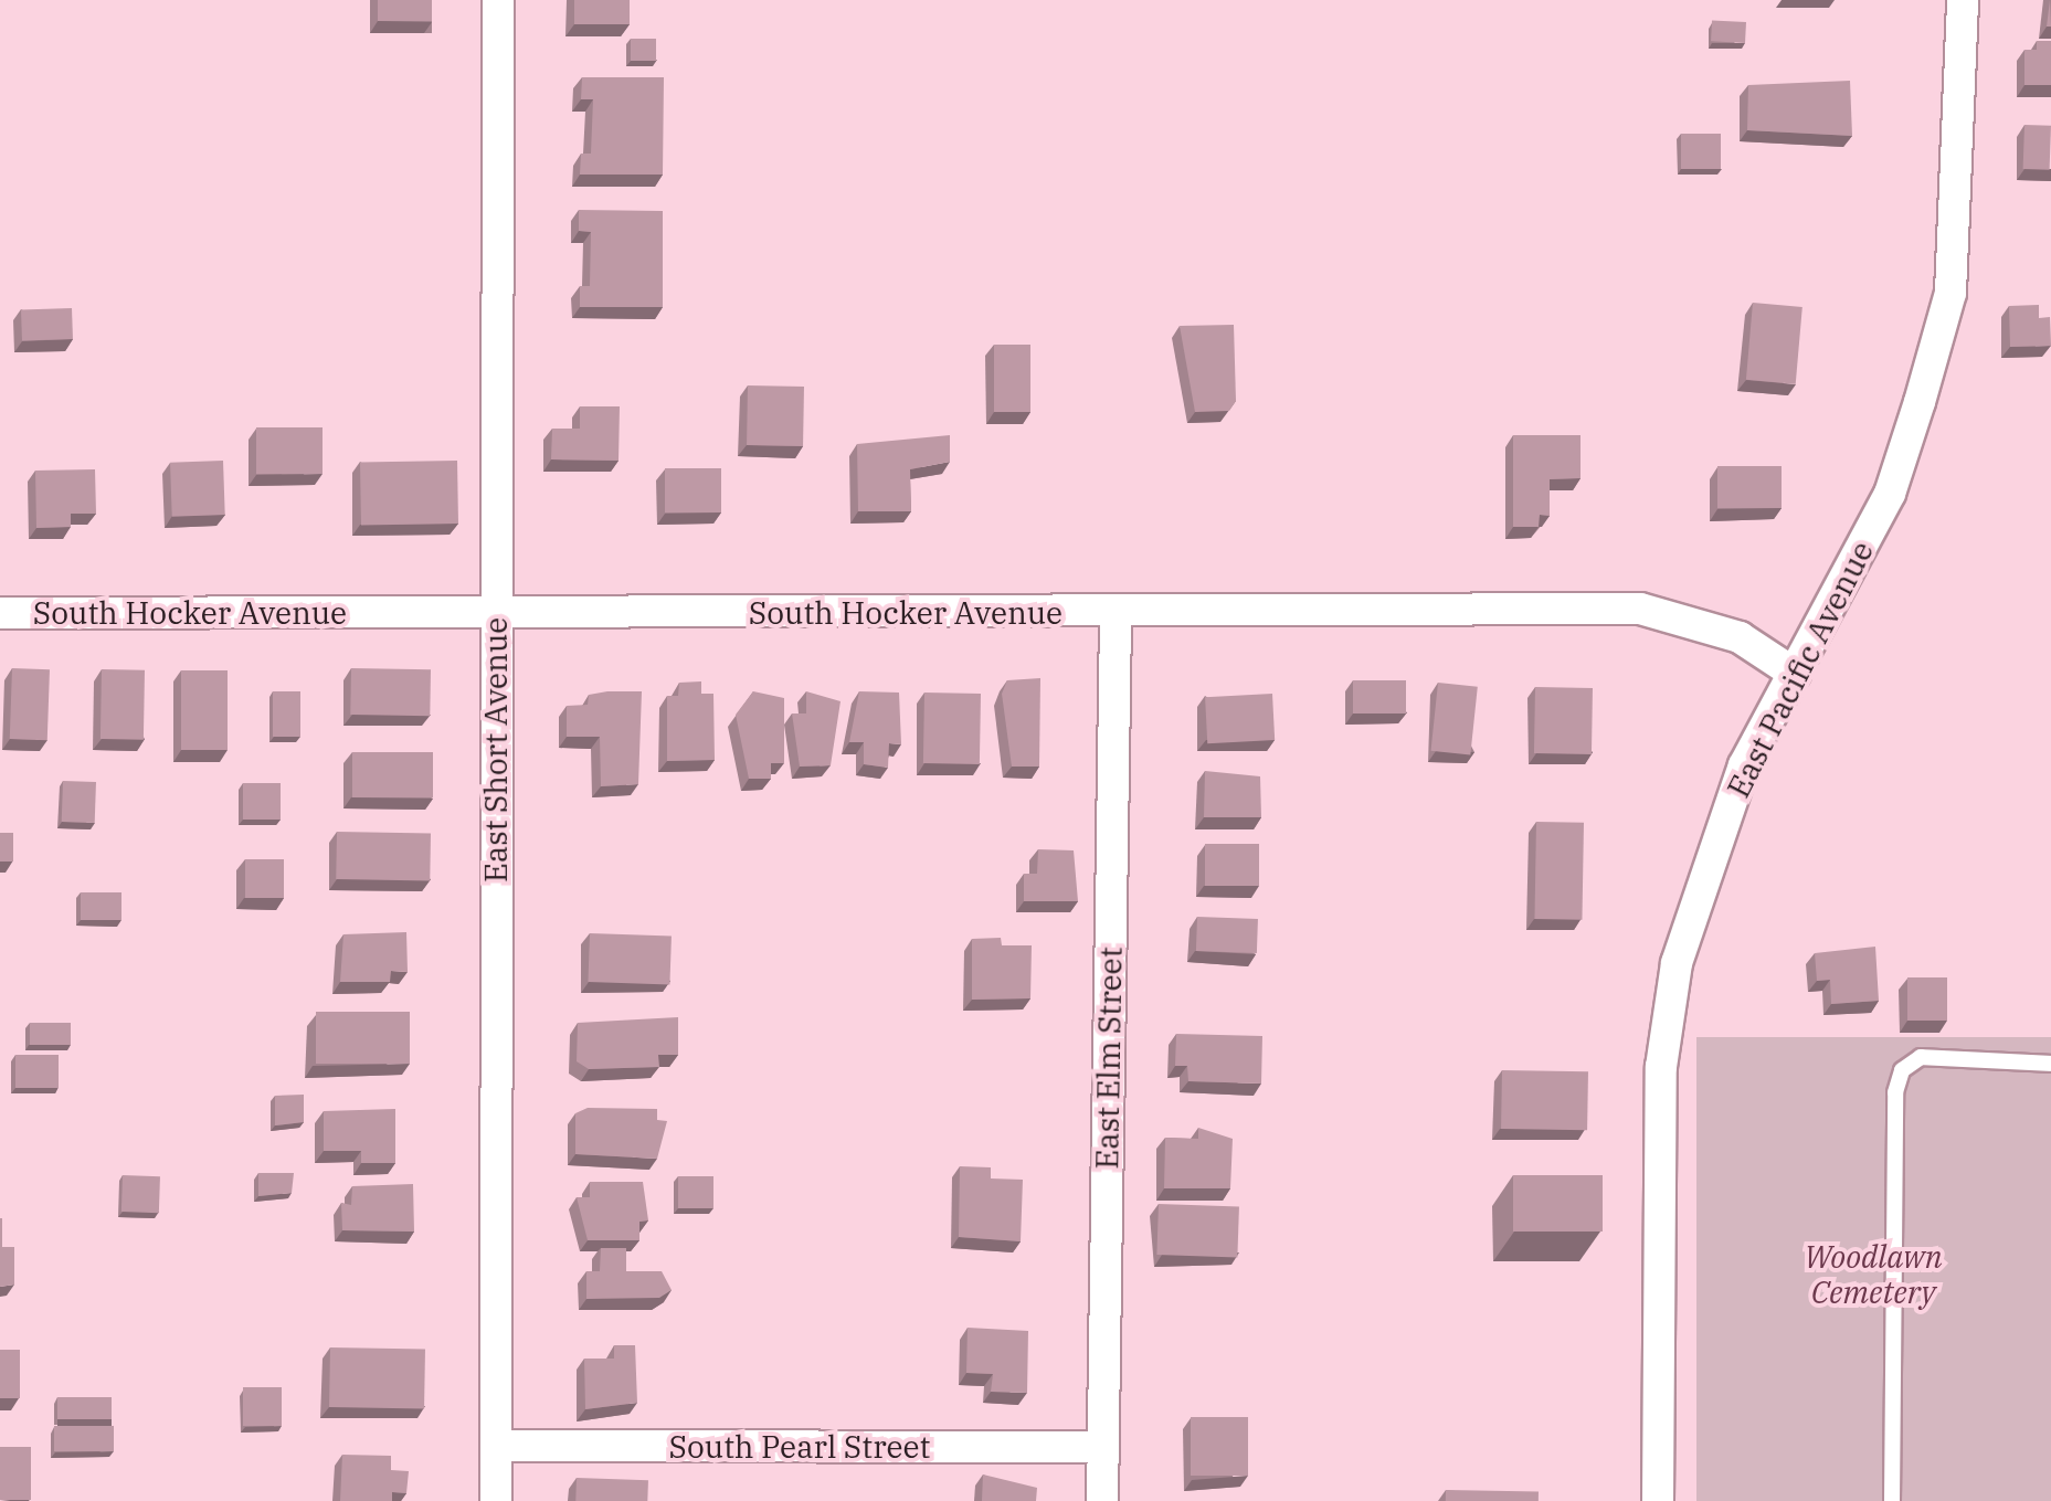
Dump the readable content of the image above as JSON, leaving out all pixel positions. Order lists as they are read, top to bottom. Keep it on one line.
{"streets":{"street":["South Hocker Avenue","East Pacific Avenue","East Short Avenue","East Elm Street","South Pearl Street"]},"crossings":[["South Hocker Avenue","East Pacific Avenue"],["South Hocker Avenue","East Short Avenue"],["South Hocker Avenue","East Elm Street"],["East Short Avenue","South Pearl Street"],["East Elm Street","South Pearl Street"]],"parks":["Woodlawn Cemetery"]}
